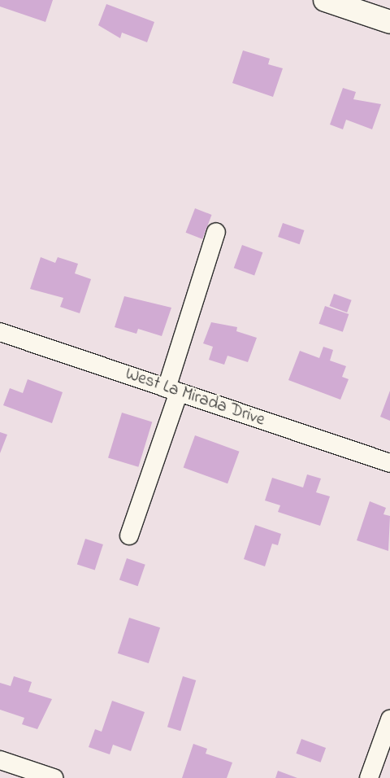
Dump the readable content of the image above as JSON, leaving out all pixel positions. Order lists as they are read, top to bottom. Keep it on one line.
{"streets":{"street":["West La Mirada Drive"]}}
